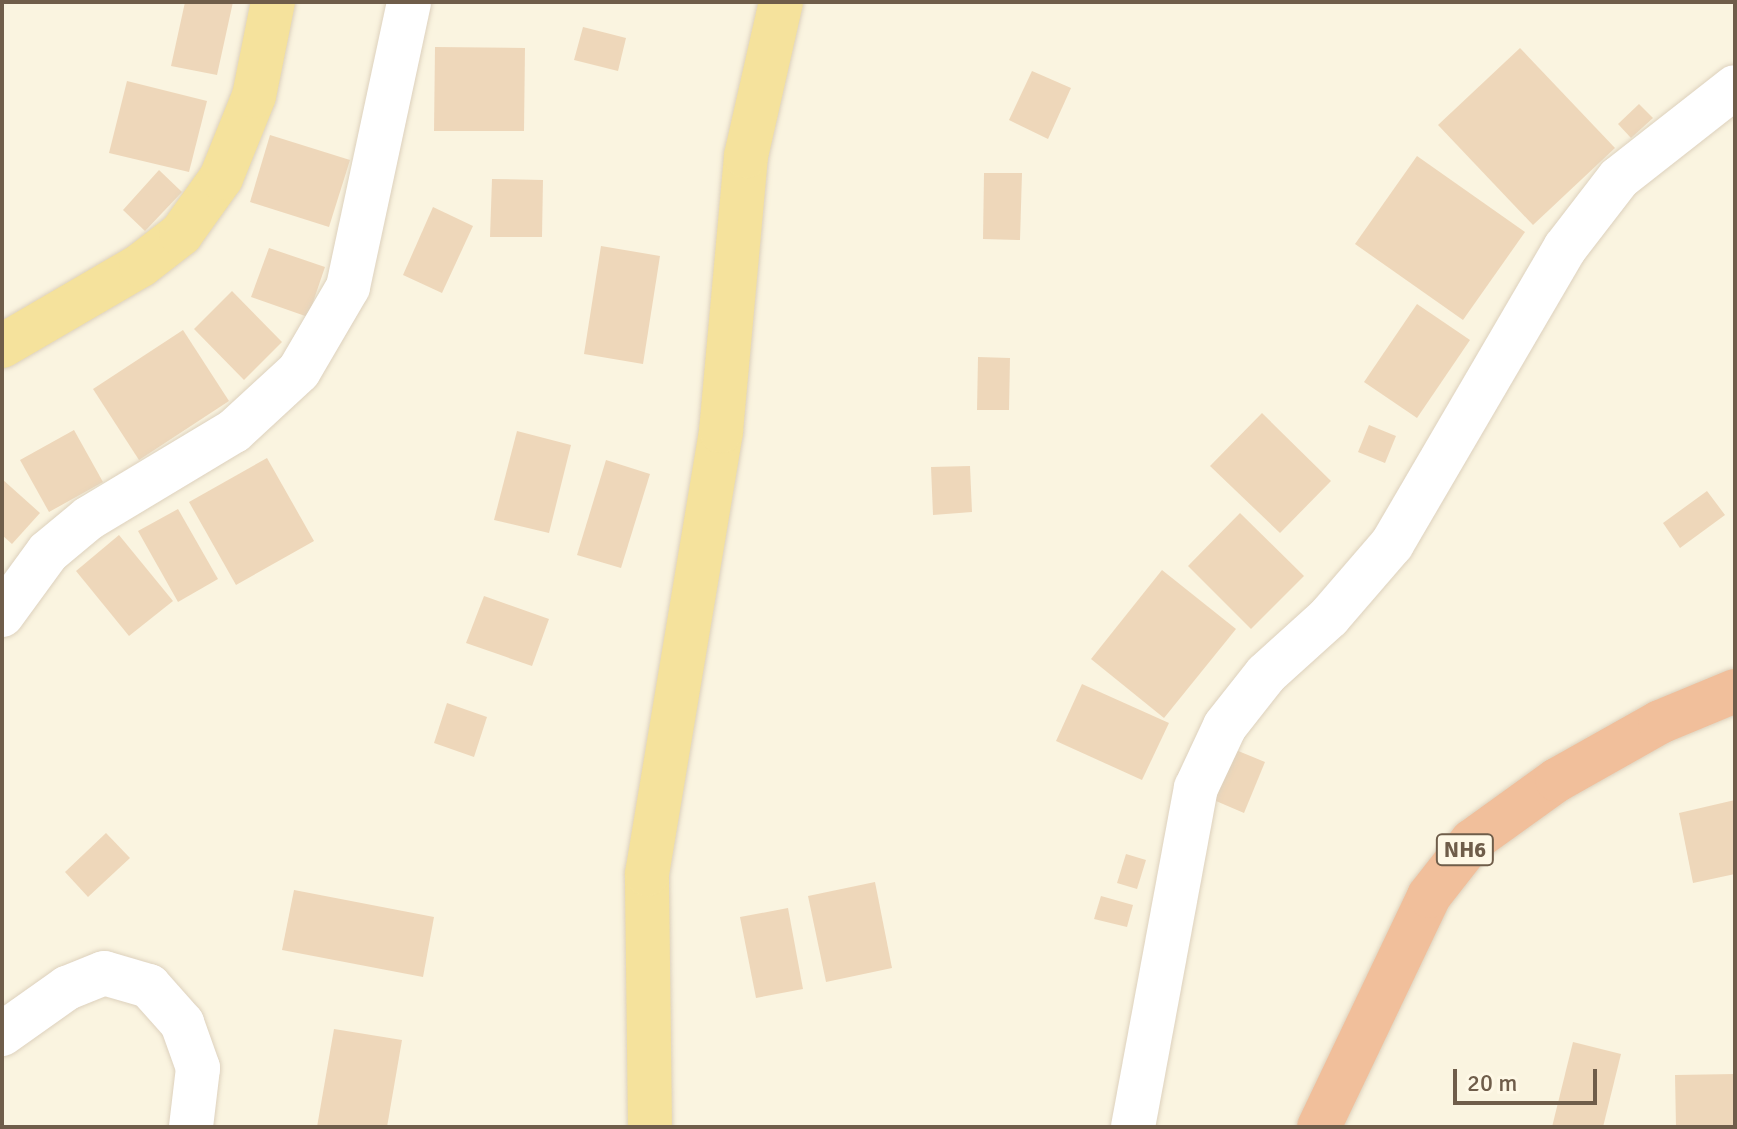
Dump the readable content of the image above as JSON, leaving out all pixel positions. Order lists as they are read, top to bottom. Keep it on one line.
{"streets":{"highway":["NH6"]},"scale_bar":"20 m"}
